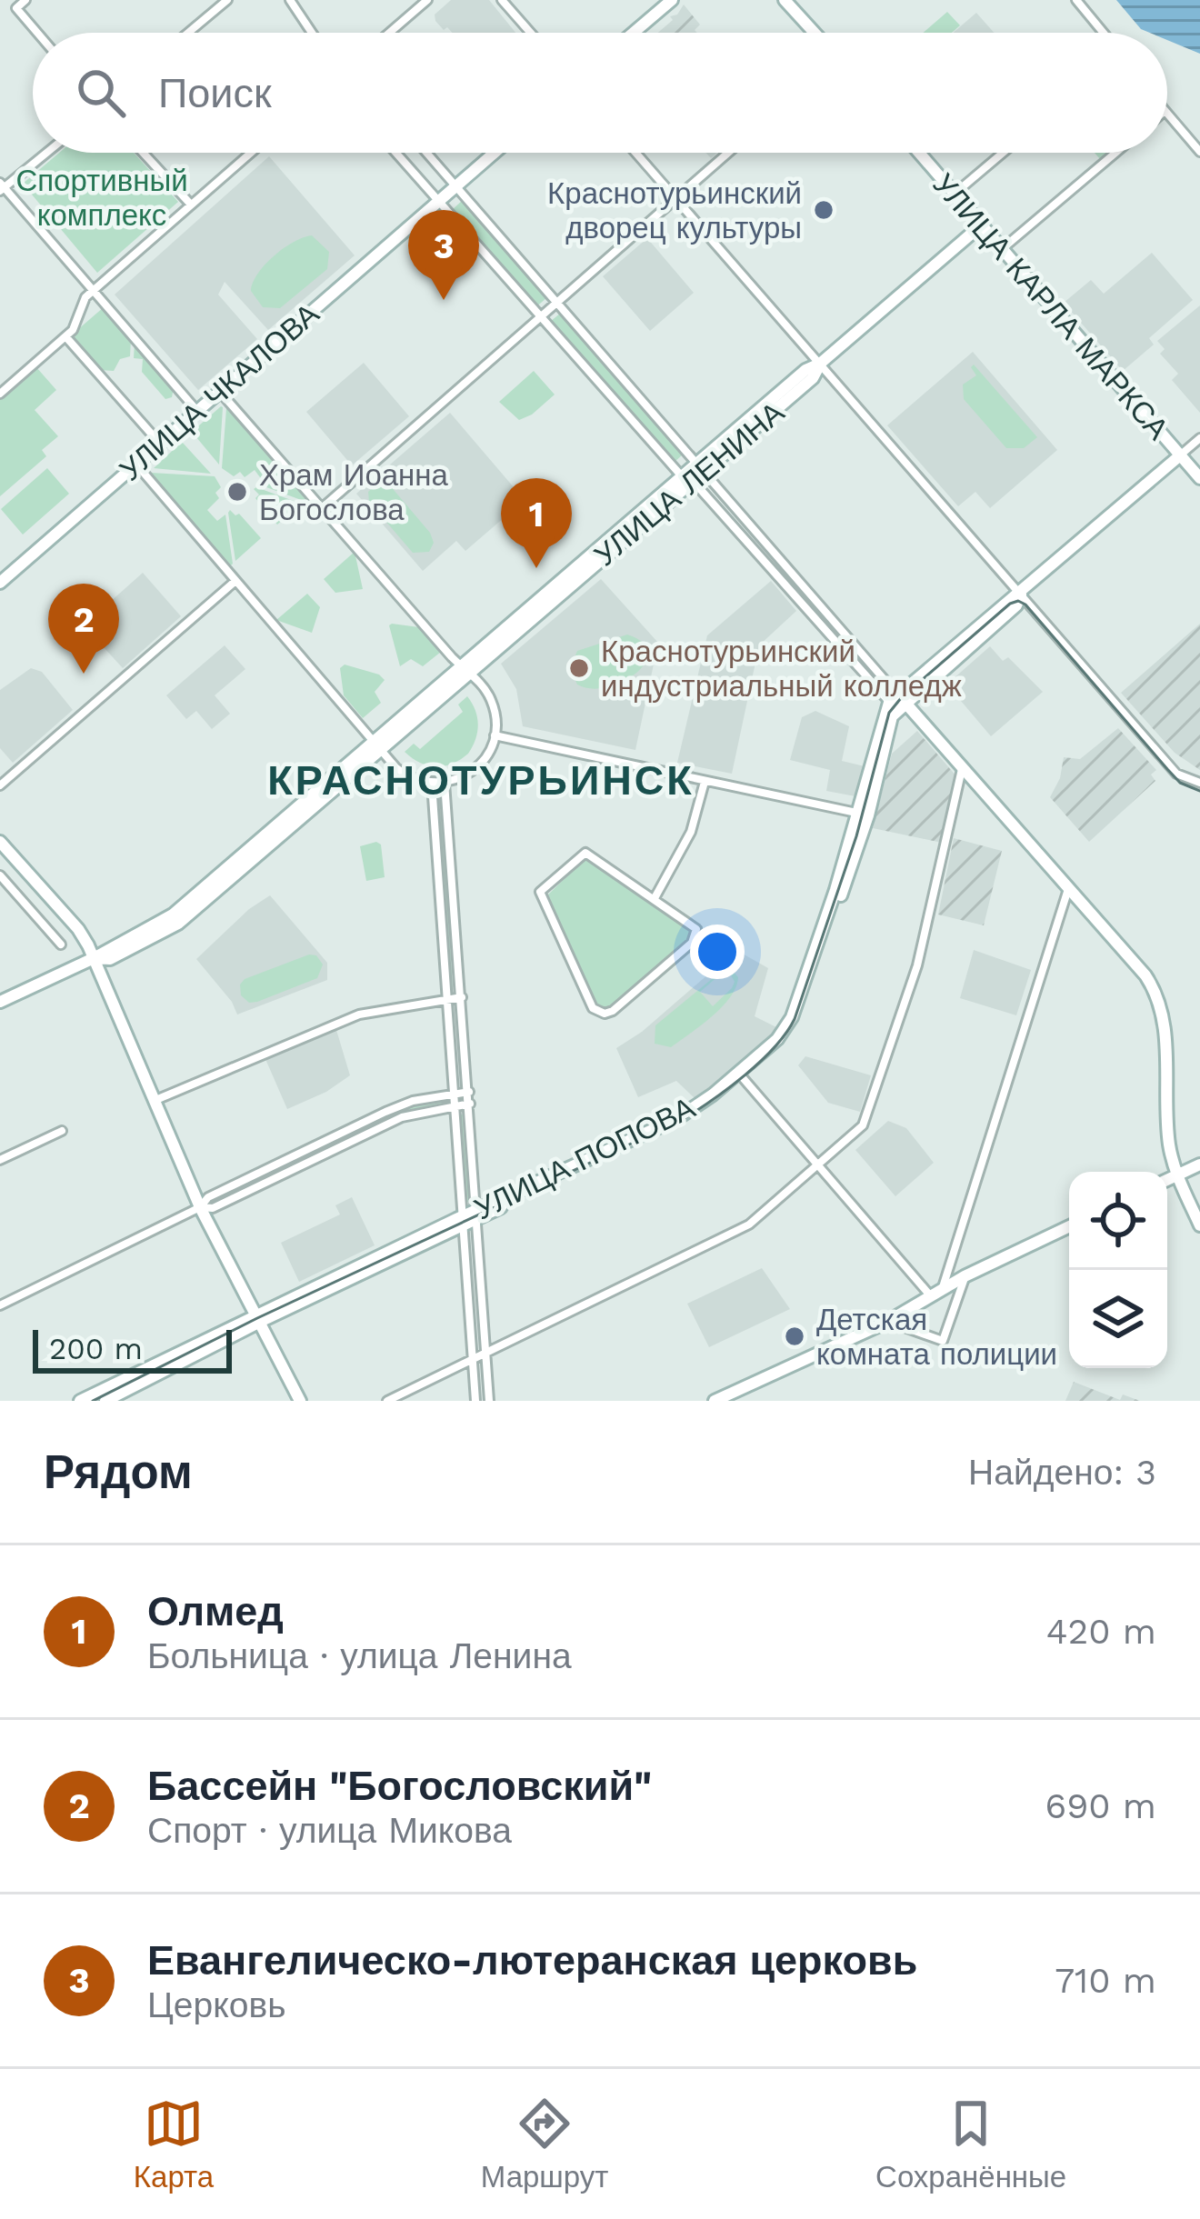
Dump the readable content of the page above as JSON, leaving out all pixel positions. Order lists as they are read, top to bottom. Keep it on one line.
{"streets":{"street":["УЛИЦА КАРЛА МАРКСА","УЛИЦА ЧКАЛОВА","УЛИЦА ЛЕНИНА","УЛИЦА ПОПОВА"]},"crossings":[["УЛИЦА КАРЛА МАРКСА","УЛИЦА ЛЕНИНА"]],"districts":["КРАСНОТУРЬИНСК"],"parks":["Спортивный комплекс"],"places":["Краснотурьинский дворец культуры","Храм Иоанна Богослова","Краснотурьинский индустриальный колледж","Детская комната полиции"],"scale_bar":"200 m","page":{"search":"Поиск","pins":["3","1","2"],"scale":"200 m","heading":["Рядом","Найдено: 3"],"list":[{"mark":"1","name":"Олмед","note":"Больница · улица Ленина","value":"420 m"},{"mark":"2","name":"Бассейн \"Богословский\"","note":"Спорт · улица Микова","value":"690 m"},{"mark":"3","name":"Евангелическо-лютеранская церковь","note":"Церковь","value":"710 m"}],"nav":["Карта","Маршрут","Сохранённые"]}}
